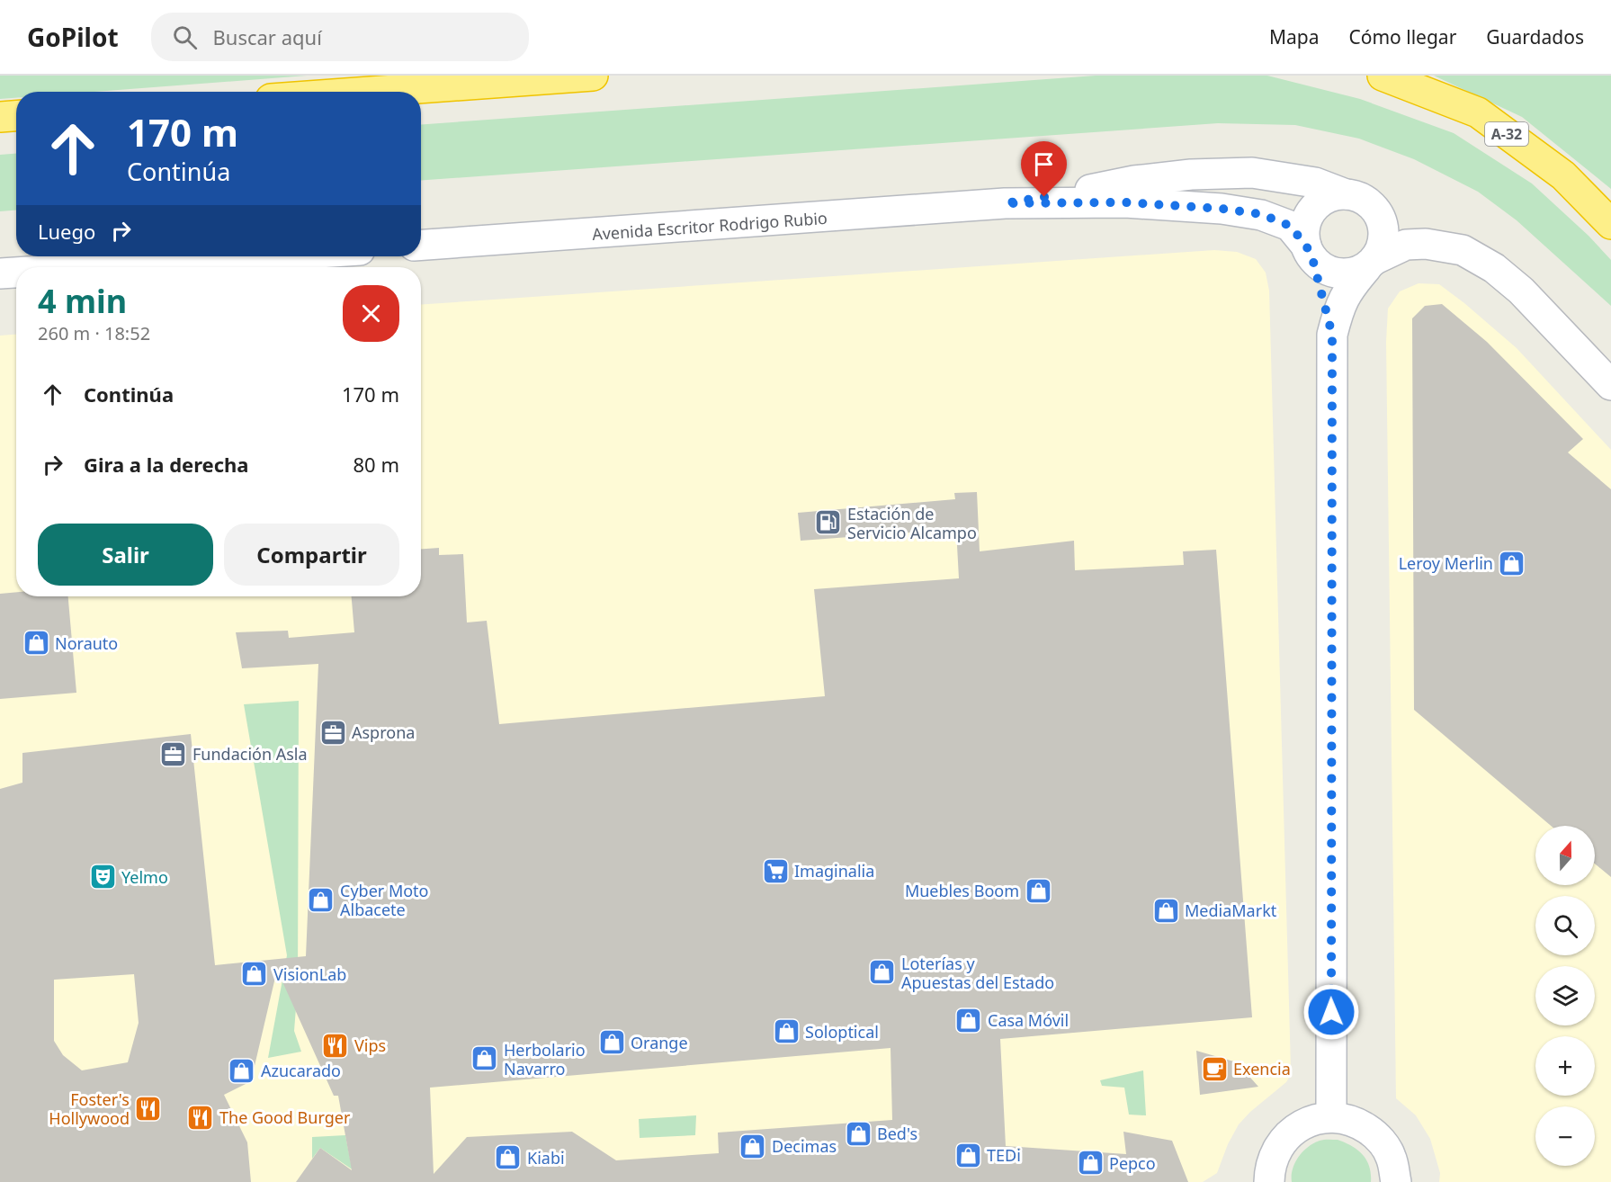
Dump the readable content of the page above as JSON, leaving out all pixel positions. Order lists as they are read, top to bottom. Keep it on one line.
{"streets":{"highway":["A-32"],"street":["Avenida Escritor Rodrigo Rubio"]},"places":{"fuel station":["Estación de Servicio Alcampo"],"shop":["Leroy Merlin","Norauto","Muebles Boom","Cyber Moto Albacete","MediaMarkt","Loterías y Apuestas del Estado","VisionLab","Casa Móvil","Soloptical","Orange","Herbolario Navarro","Azucarado","Bed's","Decimas","TEDi","Kiabi","Pepco"],"office":["Asprona","Fundación Asla"],"supermarket":["Imaginalia"],"theatre":["Yelmo"],"restaurant":["Vips","Foster's Hollywood","The Good Burger"],"cafe":["Exencia"]},"north":"top","page":{"header":"GoPilot","search":"Buscar aquí","nav":["Mapa","Cómo llegar","Guardados"],"turn":["170 m","Continúa"],"then":"Luego","heading":["4 min","260 m · 18:52"],"list":[{"name":"Continúa","value":"170 m"},{"name":"Gira a la derecha","value":"80 m"}],"buttons":["Salir","Compartir"],"map_buttons":["+","−"]}}
